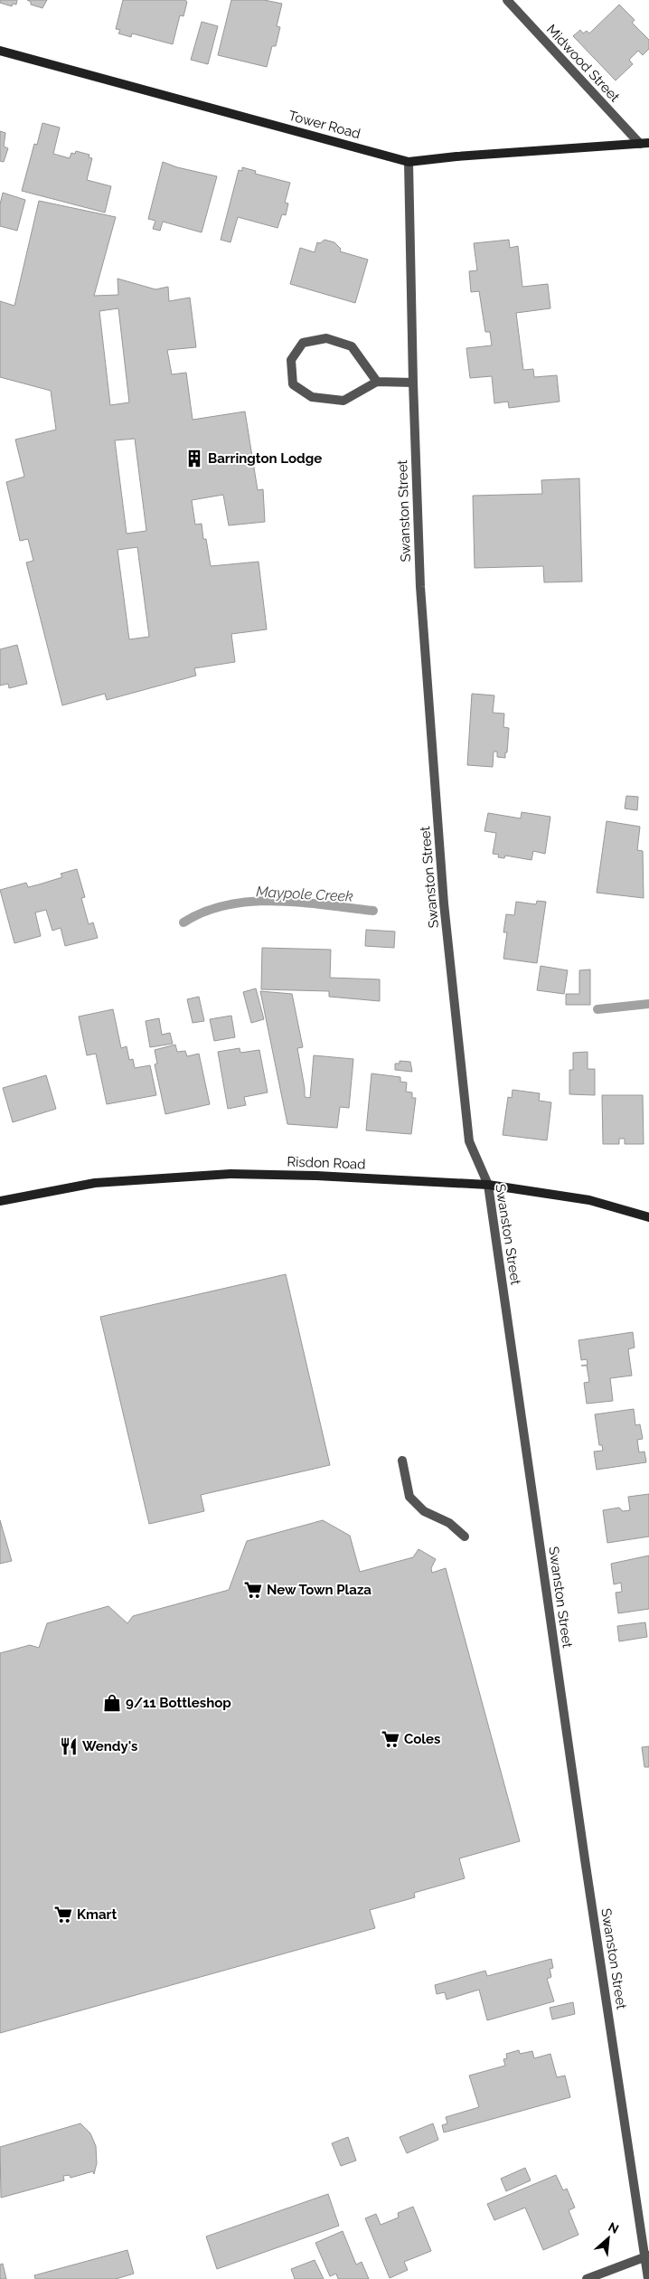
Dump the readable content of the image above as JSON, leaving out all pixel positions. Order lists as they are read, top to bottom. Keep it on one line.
{"streets":{"street":["Midwood Street","Tower Road","Swanston Street","Risdon Road"]},"crossings":[["Midwood Street","Tower Road"],["Tower Road","Swanston Street"],["Swanston Street","Risdon Road"]],"water":["Maypole Creek"],"places":{"building":["Barrington Lodge"],"supermarket":["New Town Plaza","Coles","Kmart"],"shop":["9/11 Bottleshop"],"restaurant":["Wendy's"]},"north":"top right"}
